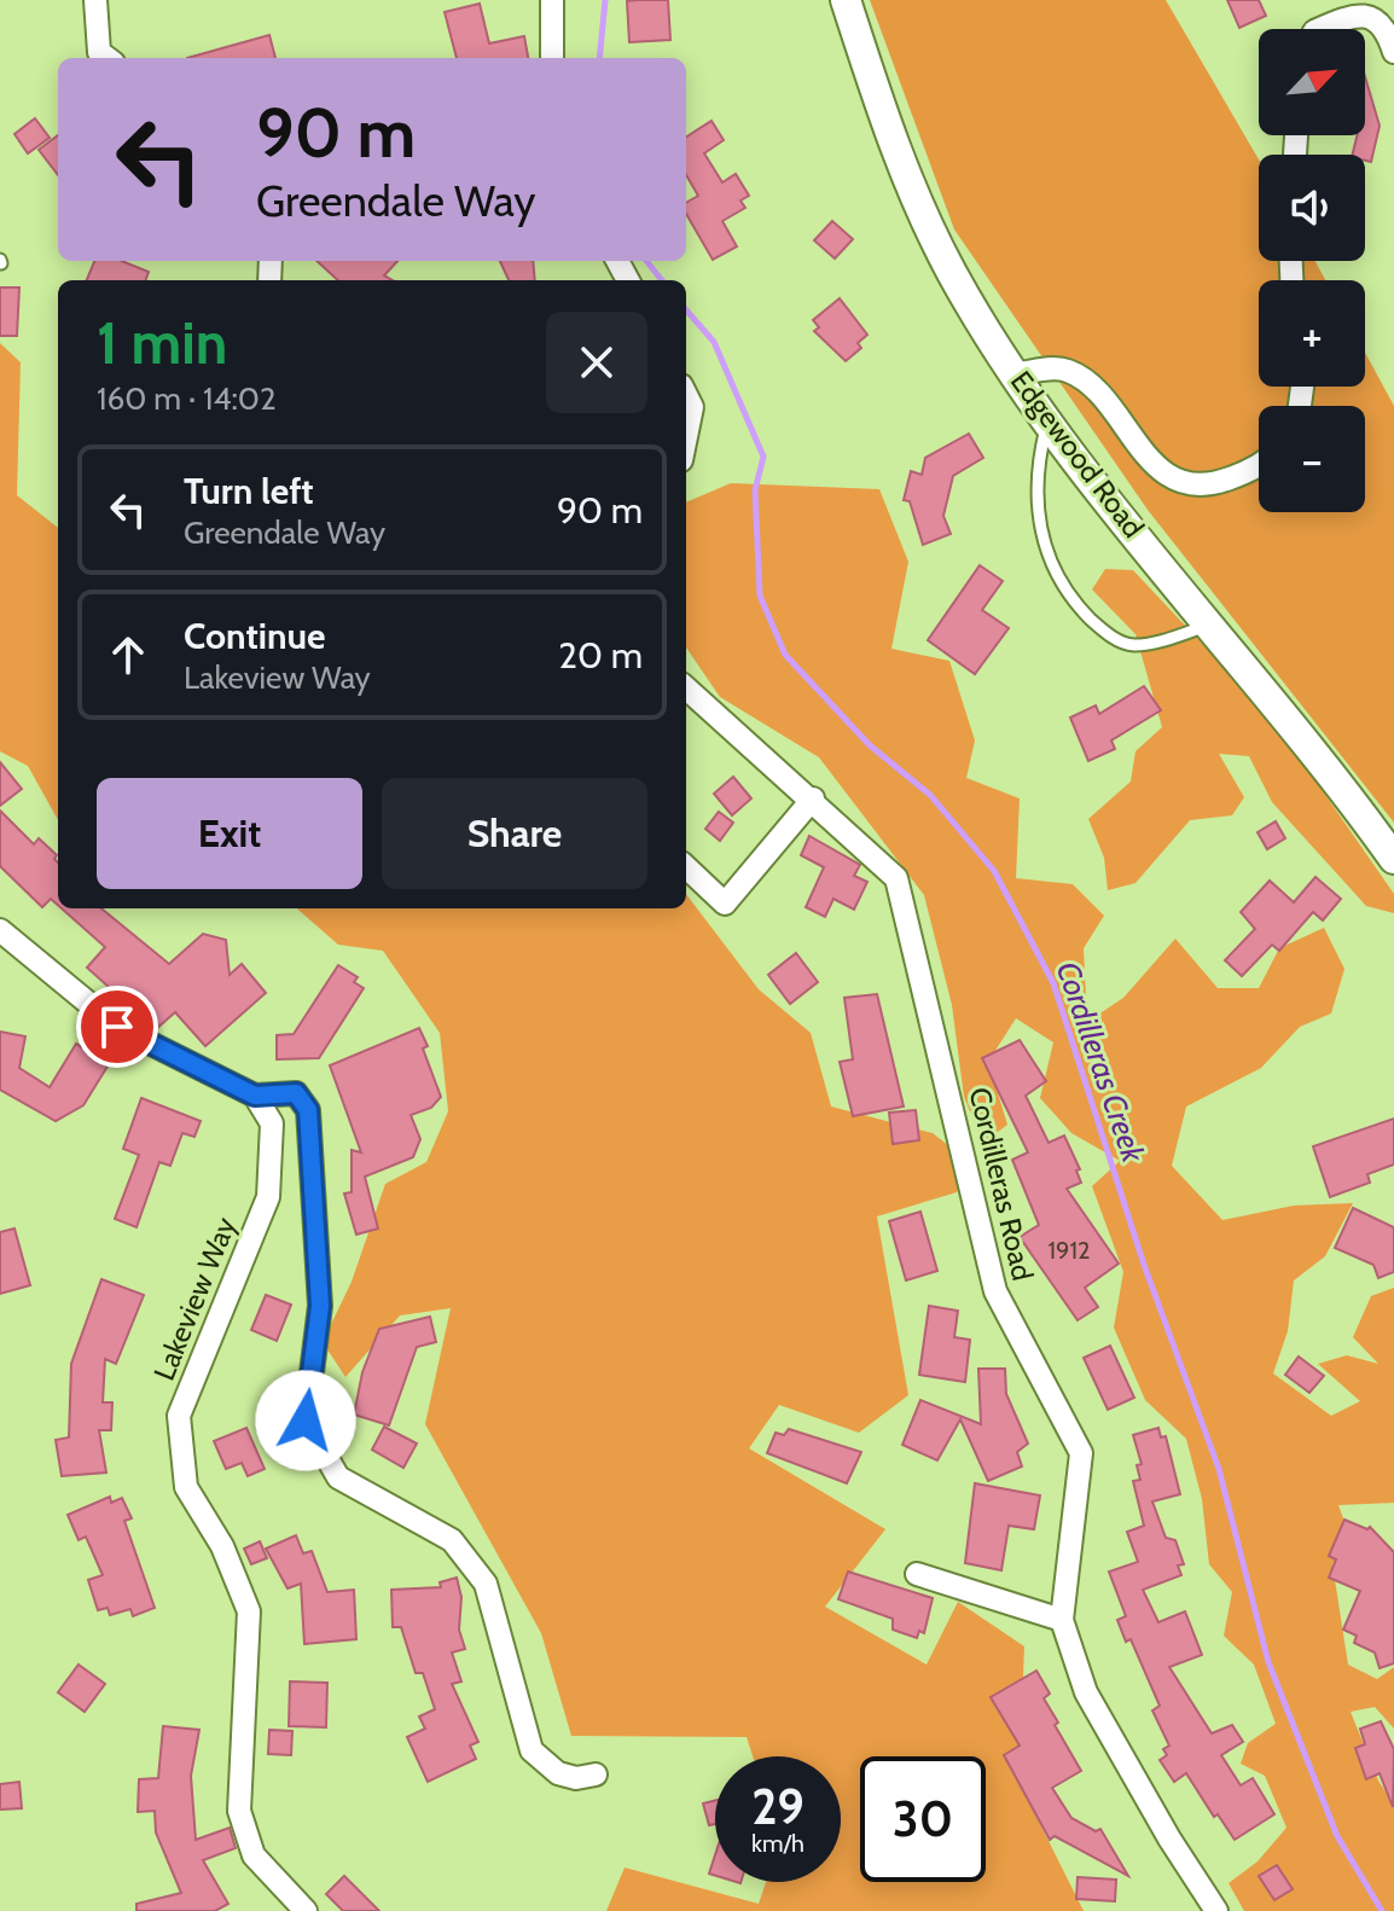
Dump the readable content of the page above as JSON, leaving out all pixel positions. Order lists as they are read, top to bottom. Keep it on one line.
{"streets":{"main road":["Edgewood Road"],"street":["Cordilleras Road","Lakeview Way"]},"water":["Cordilleras Creek"],"house_numbers":["1912"],"north":"top right","page":{"map_buttons":["+","−"],"turn":["90 m","Greendale Way"],"heading":["1 min","160 m · 14:02"],"list":[{"name":"Turn left","note":"Greendale Way","value":"90 m"},{"name":"Continue","note":"Lakeview Way","value":"20 m"}],"buttons":["Exit","Share"],"speed":"29 km/h","limit":"30"}}
